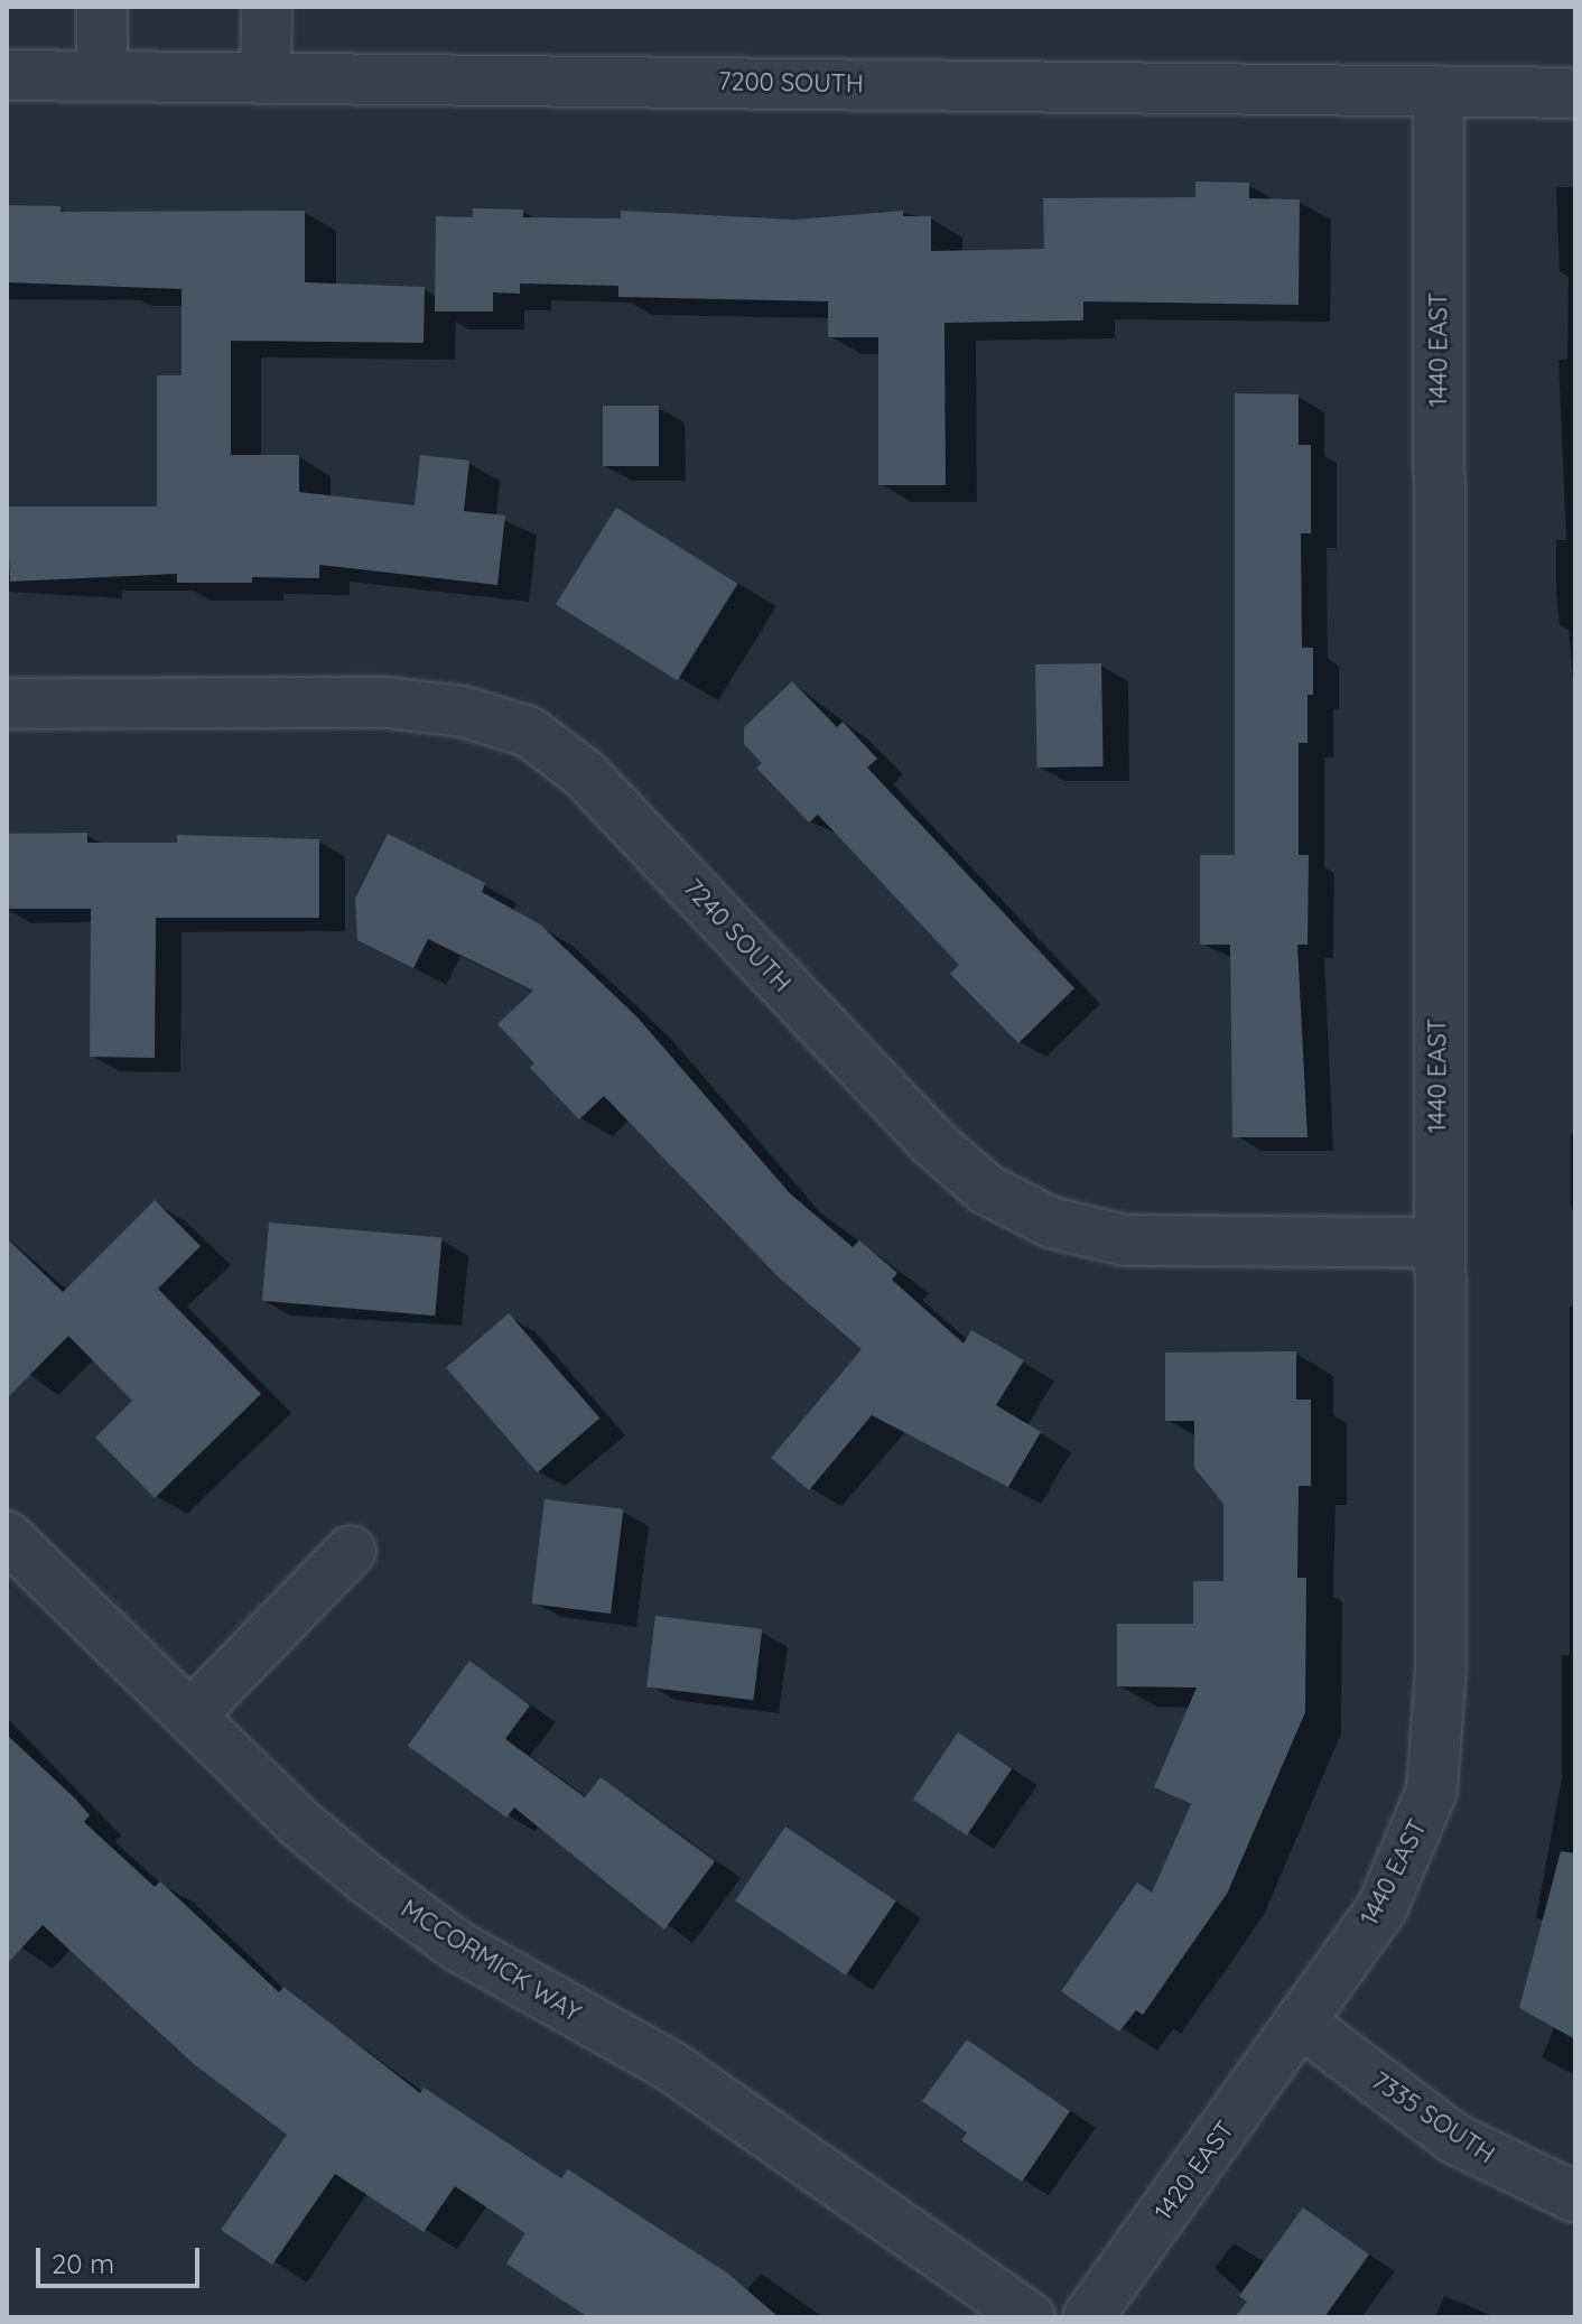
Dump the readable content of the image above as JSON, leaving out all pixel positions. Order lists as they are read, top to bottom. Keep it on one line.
{"streets":{"street":["7200 SOUTH","1440 EAST","7240 SOUTH","MCCORMICK WAY","7335 SOUTH","1420 EAST"]},"crossings":[["7200 SOUTH","1440 EAST"],["1440 EAST","7240 SOUTH"],["1440 EAST","7335 SOUTH"],["1440 EAST","1420 EAST"],["7335 SOUTH","1420 EAST"]],"scale_bar":"20 m"}
